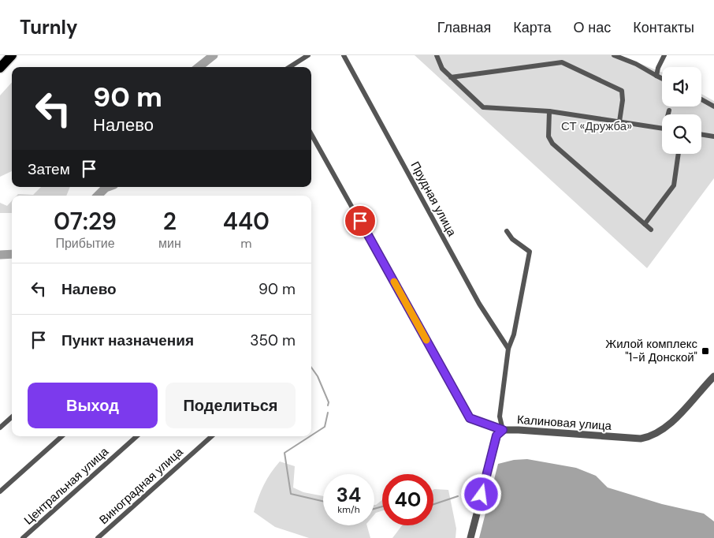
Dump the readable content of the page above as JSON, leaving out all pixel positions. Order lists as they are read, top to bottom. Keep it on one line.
{"streets":{"street":["Прудная улица","Калиновая улица","Центральная улица","Виноградная улица"]},"parks":["СТ «Дружба»"],"places":{"transit":["Жилой комплекс \"1-й Донской\""]},"page":{"header":"Turnly","nav":["Главная","Карта","О нас","Контакты"],"turn":["90 m","Налево"],"then":"Затем","eta":["07:29","Прибытие","2","мин","440","m"],"list":[{"name":"Налево","value":"90 m"},{"name":"Пункт назначения","value":"350 m"}],"buttons":["Выход","Поделиться"],"speed":"34 km/h","limit":"40"}}
